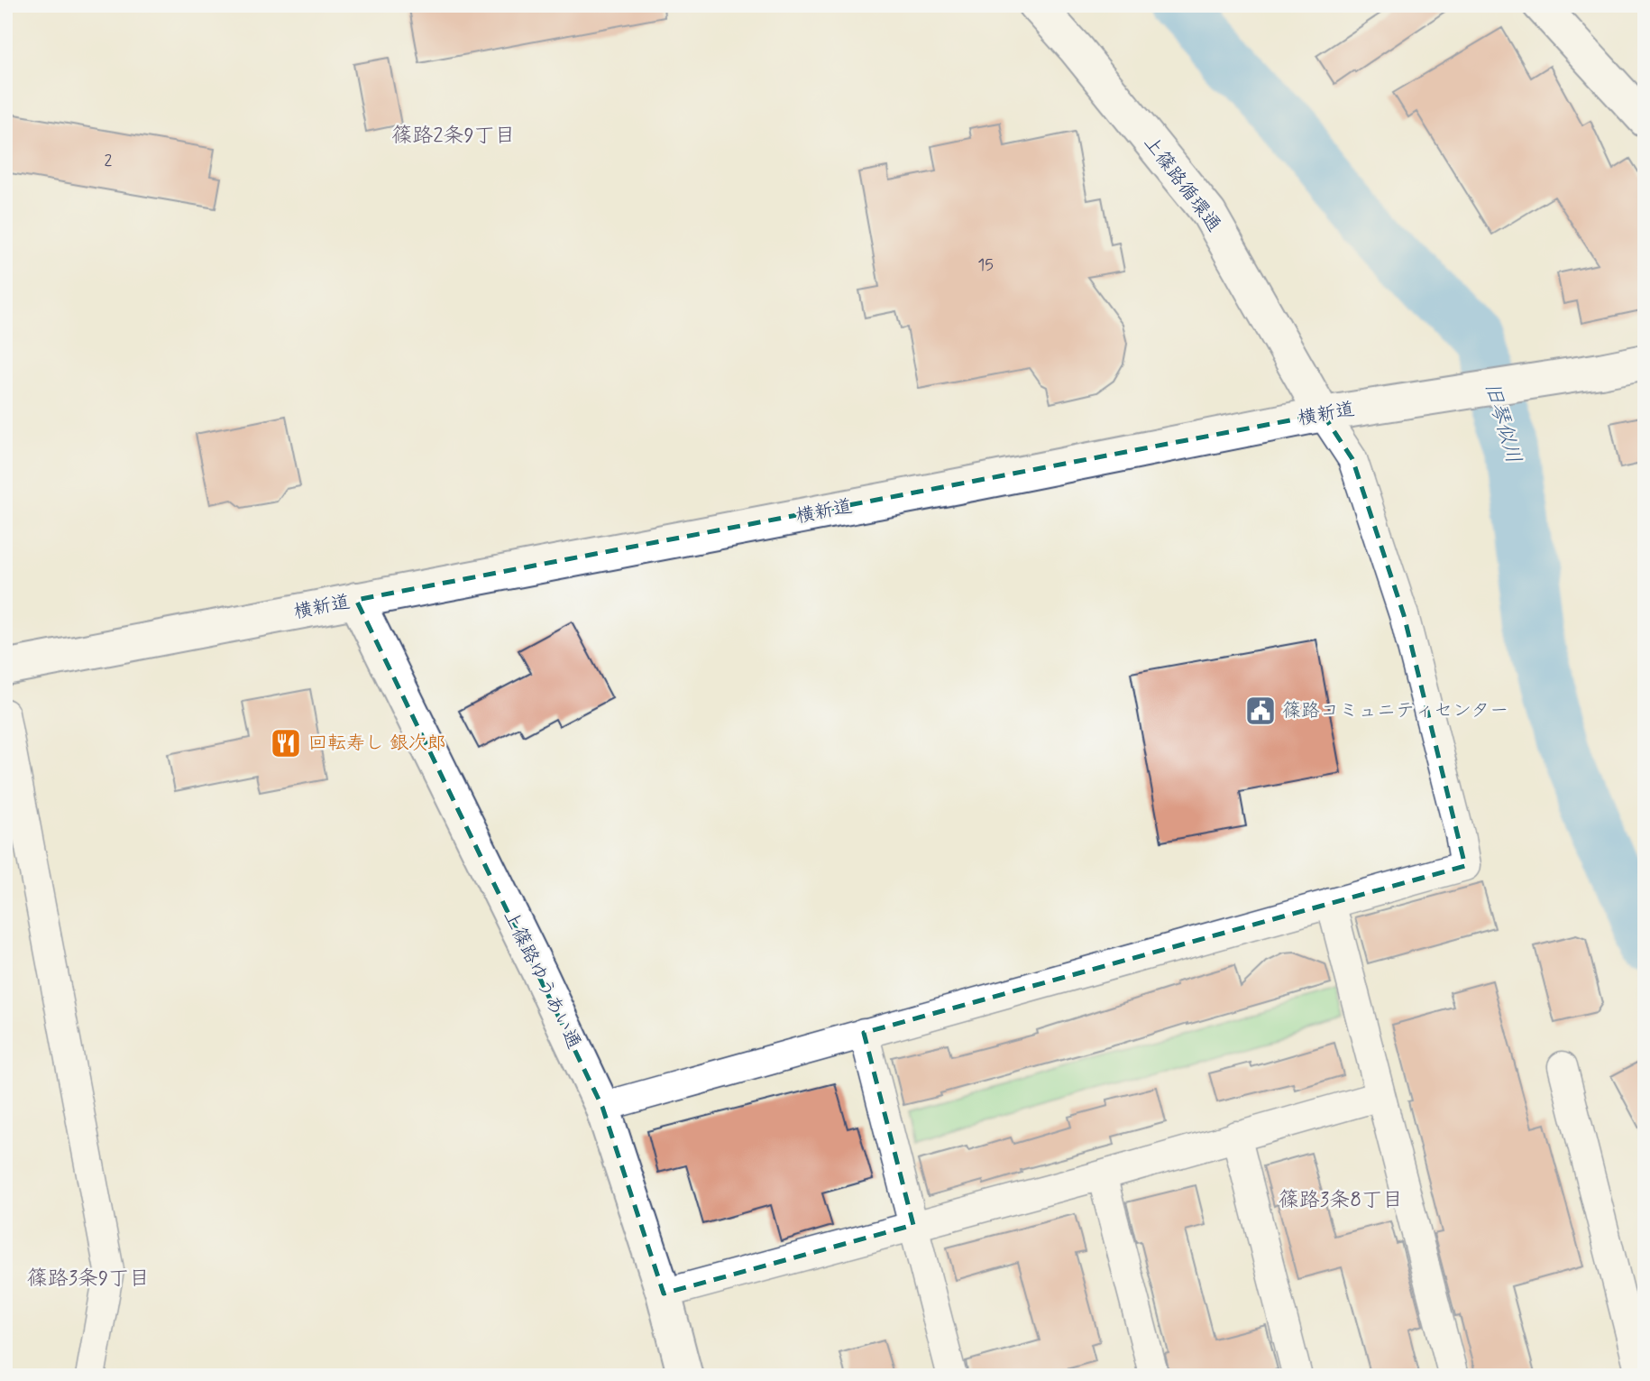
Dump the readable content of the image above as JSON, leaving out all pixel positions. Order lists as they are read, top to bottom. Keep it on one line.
{"streets":{"street":["上篠路循環通","横新道","上篠路ゆうあい通"]},"crossings":[["上篠路循環通","横新道"],["横新道","上篠路ゆうあい通"]],"districts":["篠路2条9丁目","篠路3条8丁目","篠路3条9丁目"],"water":["旧琴似川"],"places":{"public building":["篠路コミュニティセンター"],"restaurant":["回転寿し 銀次郎"]},"house_numbers":["2","15"]}
